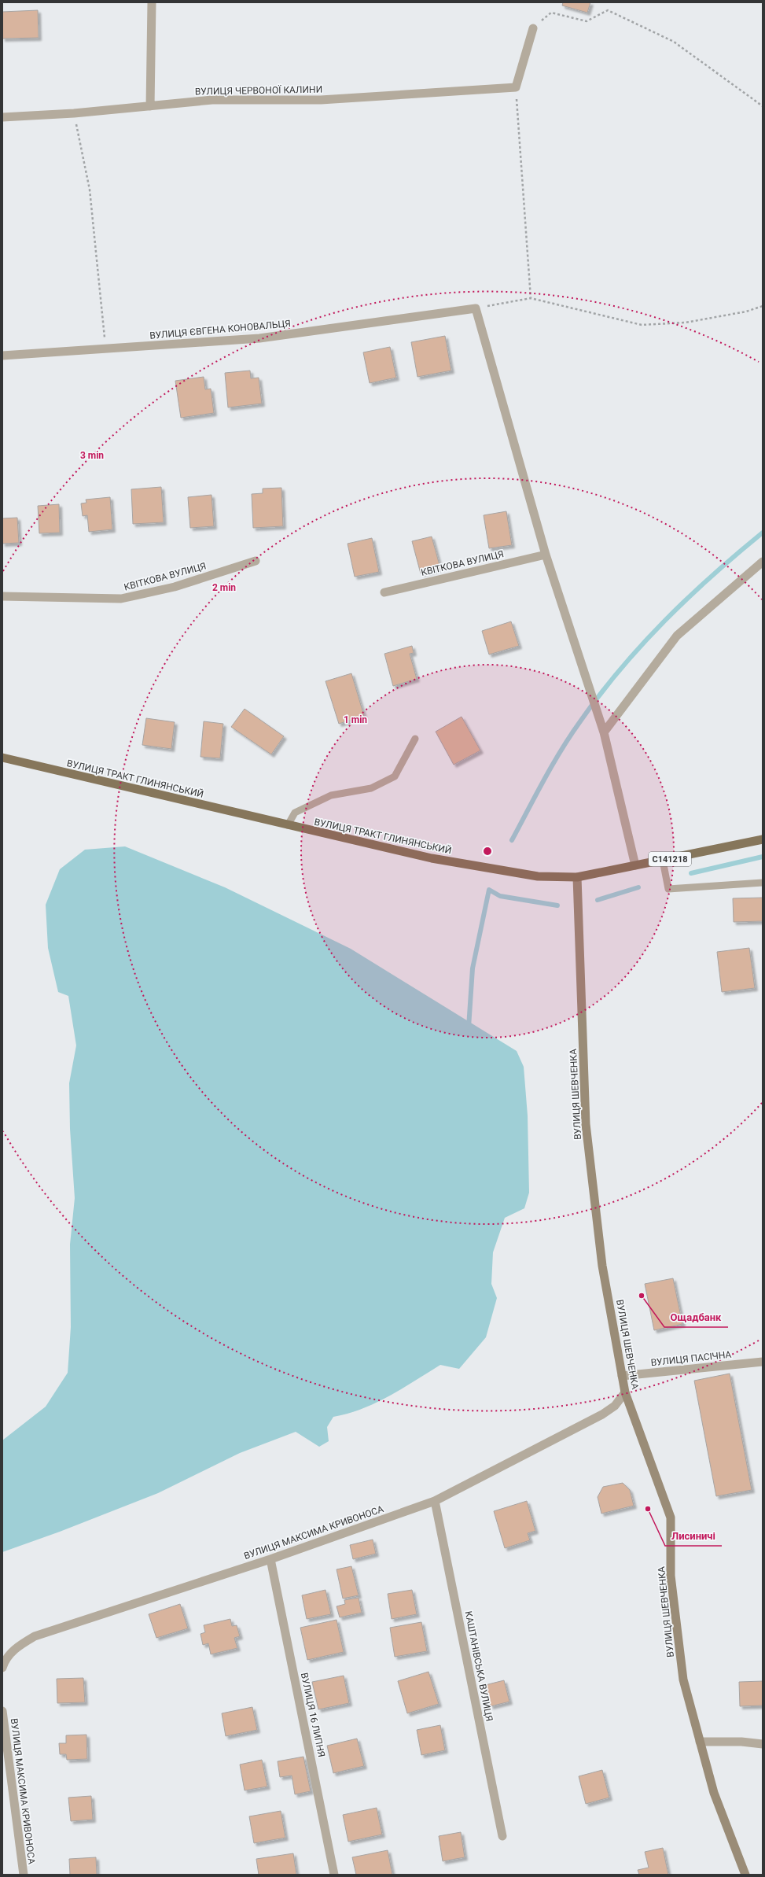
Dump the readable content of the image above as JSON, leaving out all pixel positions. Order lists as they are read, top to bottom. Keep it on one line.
{"streets":{"main road":["ВУЛИЦЯ ТРАКТ ГЛИНЯНСЬКИЙ","С141218","ВУЛИЦЯ ШЕВЧЕНКА"],"street":["ВУЛИЦЯ ЧЕРВОНОЇ КАЛИНИ","ВУЛИЦЯ ЄВГЕНА КОНОВАЛЬЦЯ","КВІТКОВА ВУЛИЦЯ","ВУЛИЦЯ ПАСІЧНА","ВУЛИЦЯ МАКСИМА КРИВОНОСА","КАШТАНІВСЬКА ВУЛИЦЯ","ВУЛИЦЯ 16 ЛИПНЯ"]},"crossings":[["ВУЛИЦЯ ТРАКТ ГЛИНЯНСЬКИЙ","ВУЛИЦЯ ШЕВЧЕНКА"],["ВУЛИЦЯ ШЕВЧЕНКА","ВУЛИЦЯ ПАСІЧНА"],["ВУЛИЦЯ ШЕВЧЕНКА","ВУЛИЦЯ МАКСИМА КРИВОНОСА"],["ВУЛИЦЯ МАКСИМА КРИВОНОСА","КАШТАНІВСЬКА ВУЛИЦЯ"],["ВУЛИЦЯ МАКСИМА КРИВОНОСА","ВУЛИЦЯ 16 ЛИПНЯ"]],"places":["Ощадбанк","Лисиничі"],"rings":["3 min","2 min","1 min"]}
